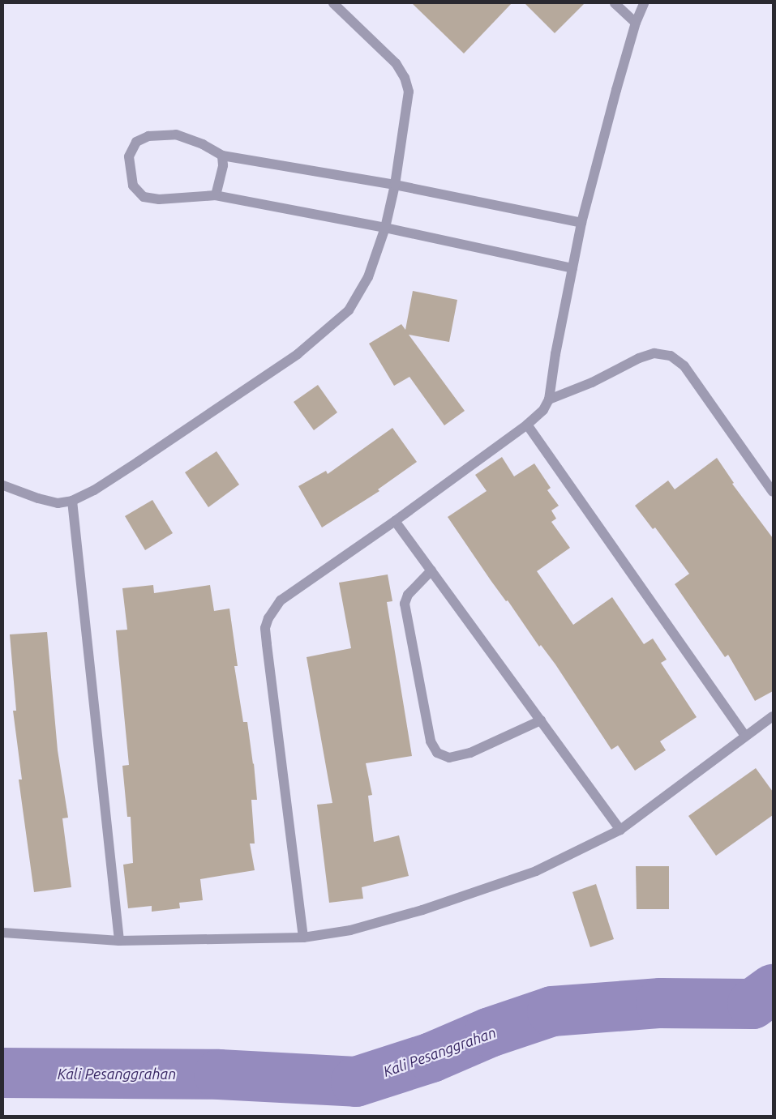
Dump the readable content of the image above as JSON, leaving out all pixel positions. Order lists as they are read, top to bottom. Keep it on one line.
{"water":["Kali Pesanggrahan"]}
